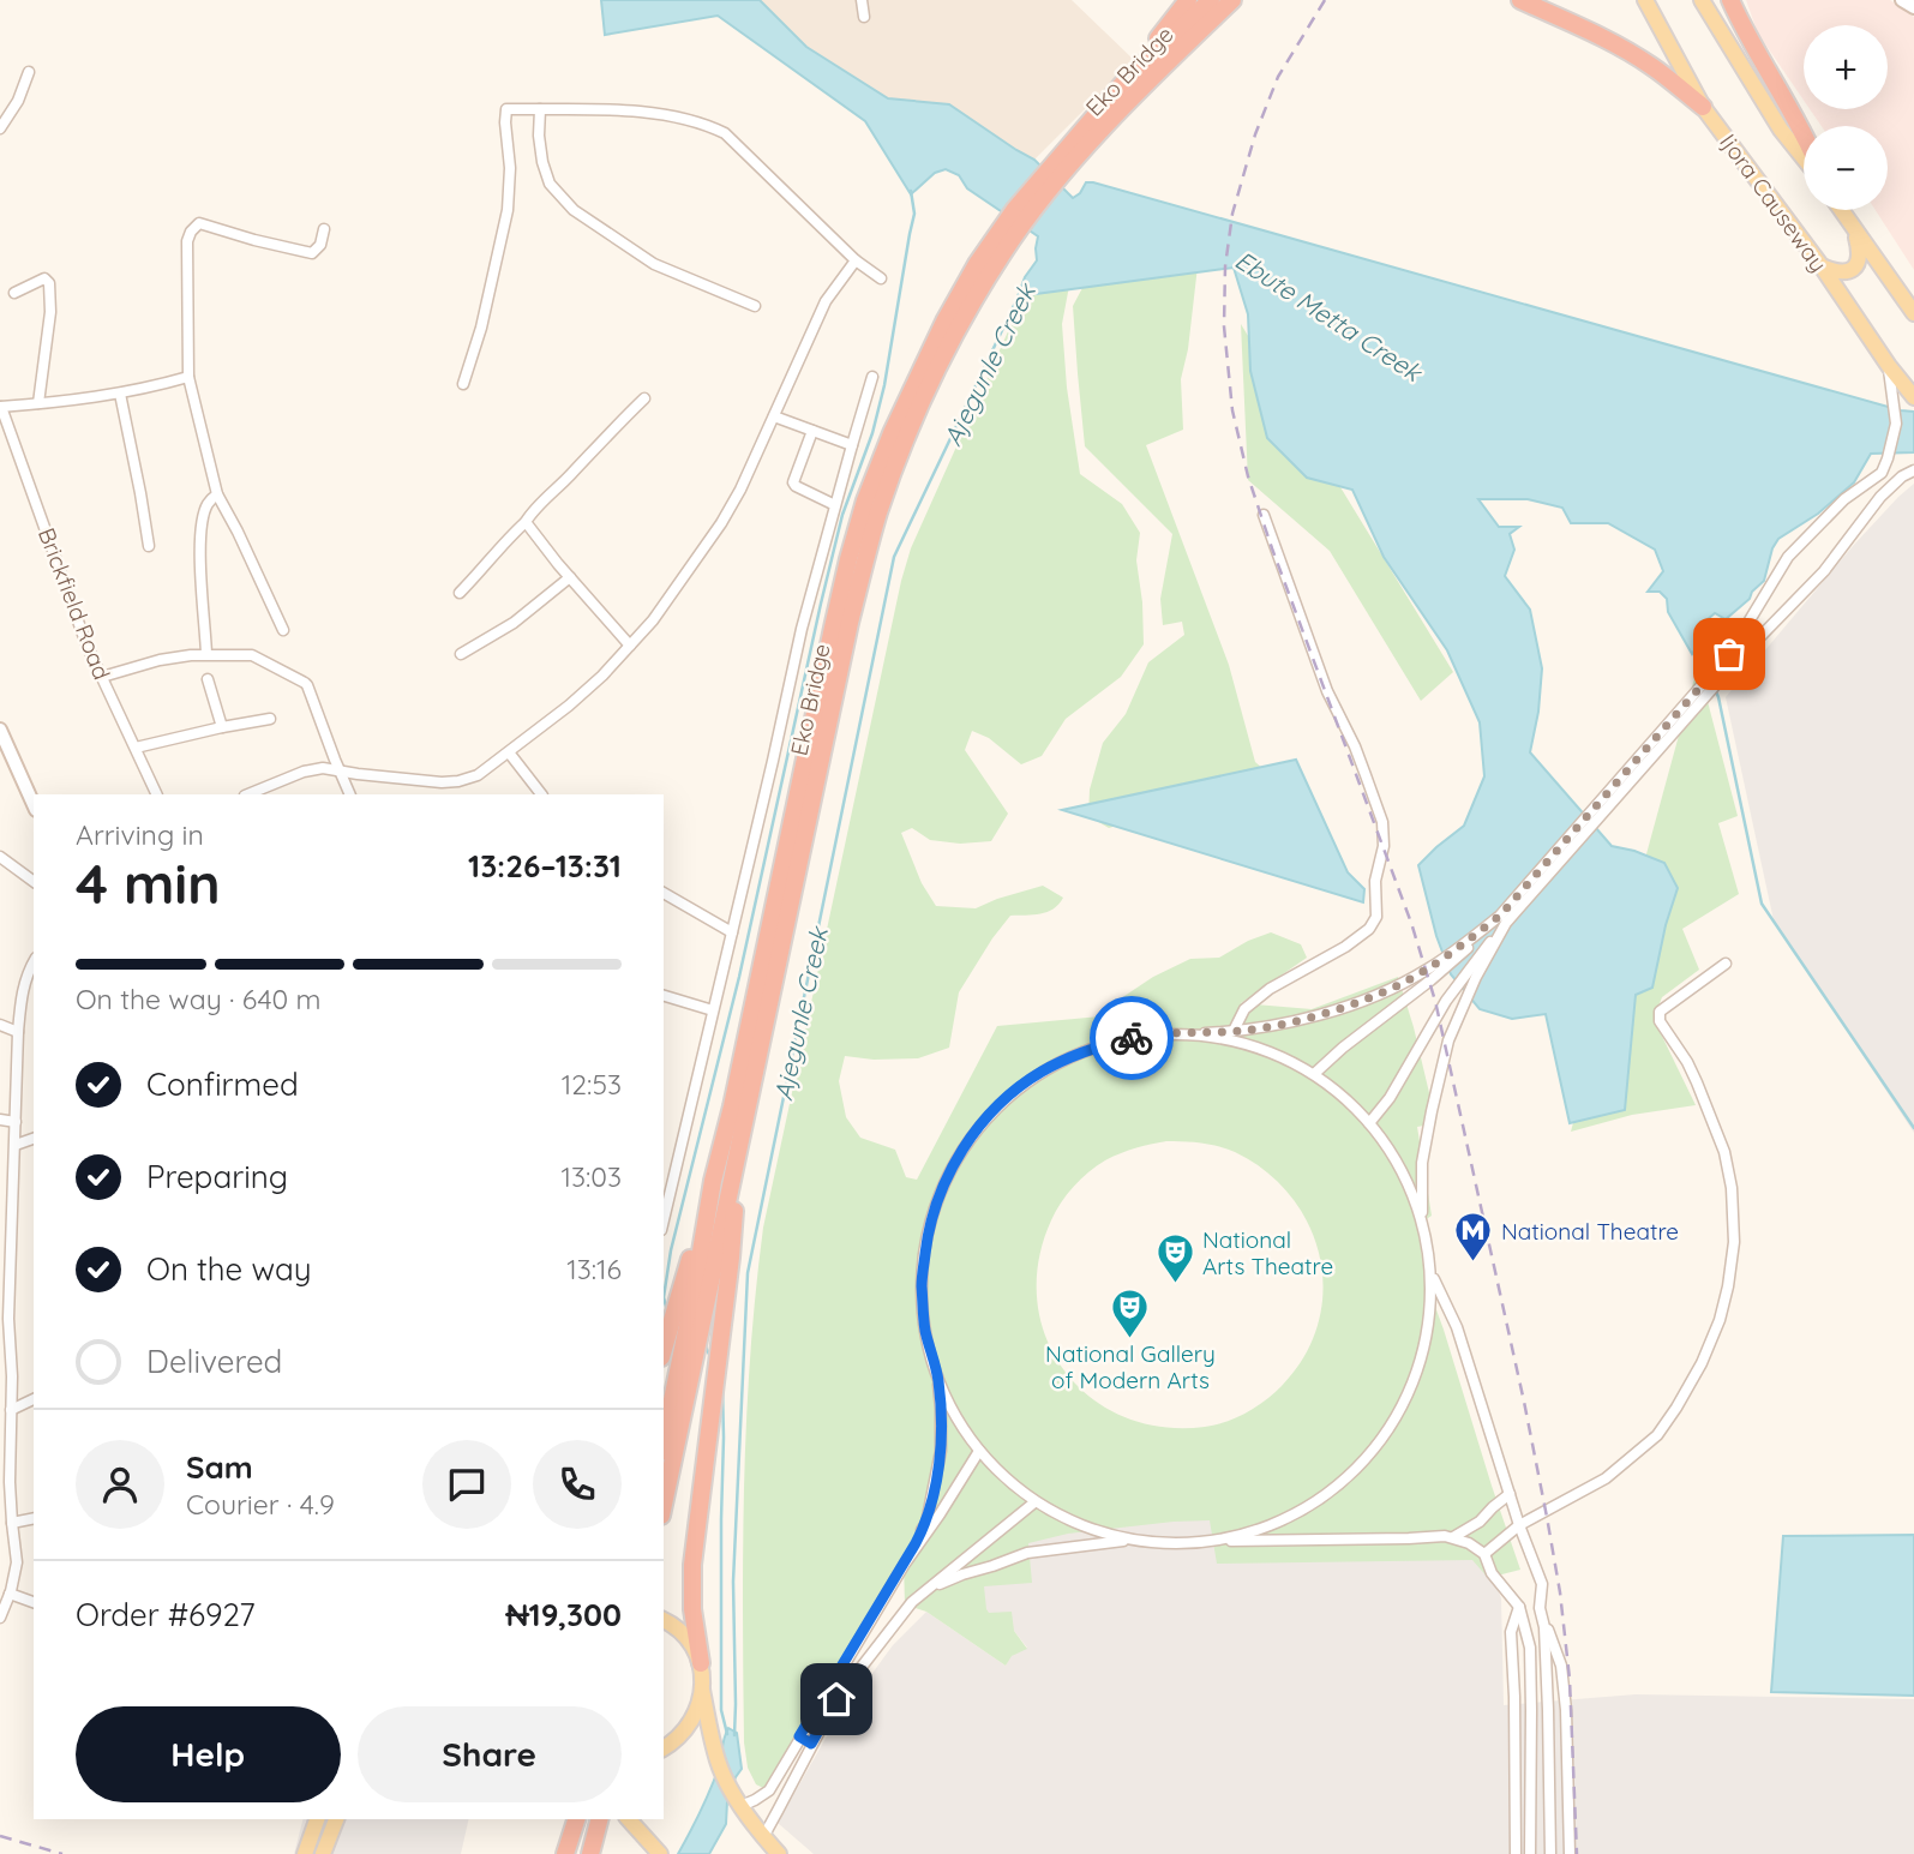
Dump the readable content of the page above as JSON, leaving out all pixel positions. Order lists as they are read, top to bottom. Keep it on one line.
{"streets":{"highway":["Eko Bridge"],"main road":["Ijora Causeway"],"street":["Brickfield Road"]},"water":["Ebute Metta Creek","Ajegunle Creek"],"places":{"metro station":["National Theatre"],"theatre":["National Arts Theatre","National Gallery of Modern Arts"]},"page":{"map_buttons":["+","−"],"heading":["4 min","Arriving in","13:26–13:31"],"panel":["Sam","Courier · 4.9","Order #6927","₦19,300"],"bar":"On the way · 640 m","list":[["Confirmed","12:53"],["Preparing","13:03"],["On the way","13:16"],"Delivered"],"buttons":["Help","Share"]}}
